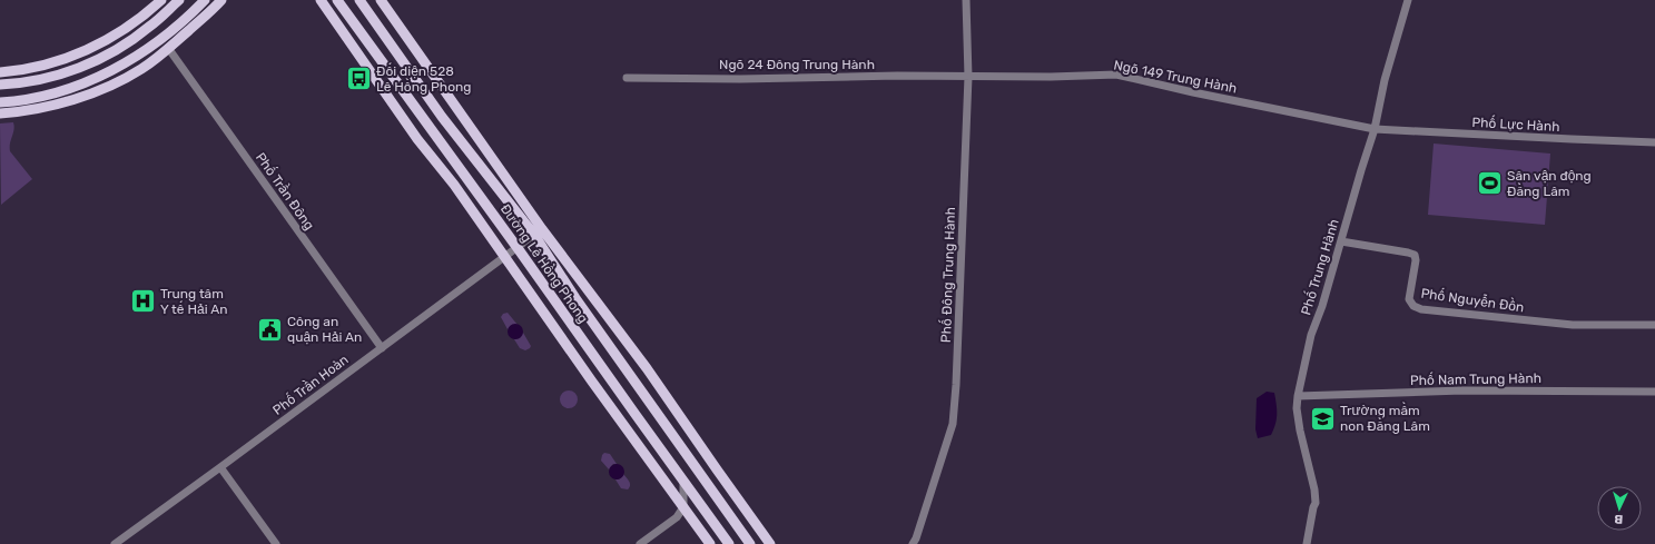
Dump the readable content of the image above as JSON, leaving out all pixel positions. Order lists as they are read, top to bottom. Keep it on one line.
{"streets":{"main road":["Đường Lê Hồng Phong"],"street":["Ngõ 24 Đông Trung Hành","Ngõ 149 Trung Hành","Phố Lực Hành","Phố Trần Đông","Phố Trung Hành","Phố Đông Trung Hành","Phố Nguyễn Đồn","Phố Nam Trung Hành","Phố Trần Hoàn"]},"crossings":[["Ngõ 24 Đông Trung Hành","Ngõ 149 Trung Hành"],["Ngõ 24 Đông Trung Hành","Phố Đông Trung Hành"],["Ngõ 149 Trung Hành","Phố Lực Hành"],["Ngõ 149 Trung Hành","Phố Trung Hành"],["Ngõ 149 Trung Hành","Phố Đông Trung Hành"],["Phố Lực Hành","Phố Trung Hành"],["Phố Trần Đông","Phố Trần Hoàn"],["Đường Lê Hồng Phong","Phố Trần Hoàn"],["Phố Trung Hành","Phố Nguyễn Đồn"],["Phố Trung Hành","Phố Nam Trung Hành"]],"places":{"bus stop":["Đối diện 528 Lê Hồng Phong"],"sports":["Sân vận động Đằng Lâm"],"hospital":["Trung tâm Y tế Hải An"],"public building":["Công an quận Hải An"],"school or university":["Trường mầm non Đằng Lâm"]},"north":"bottom"}
